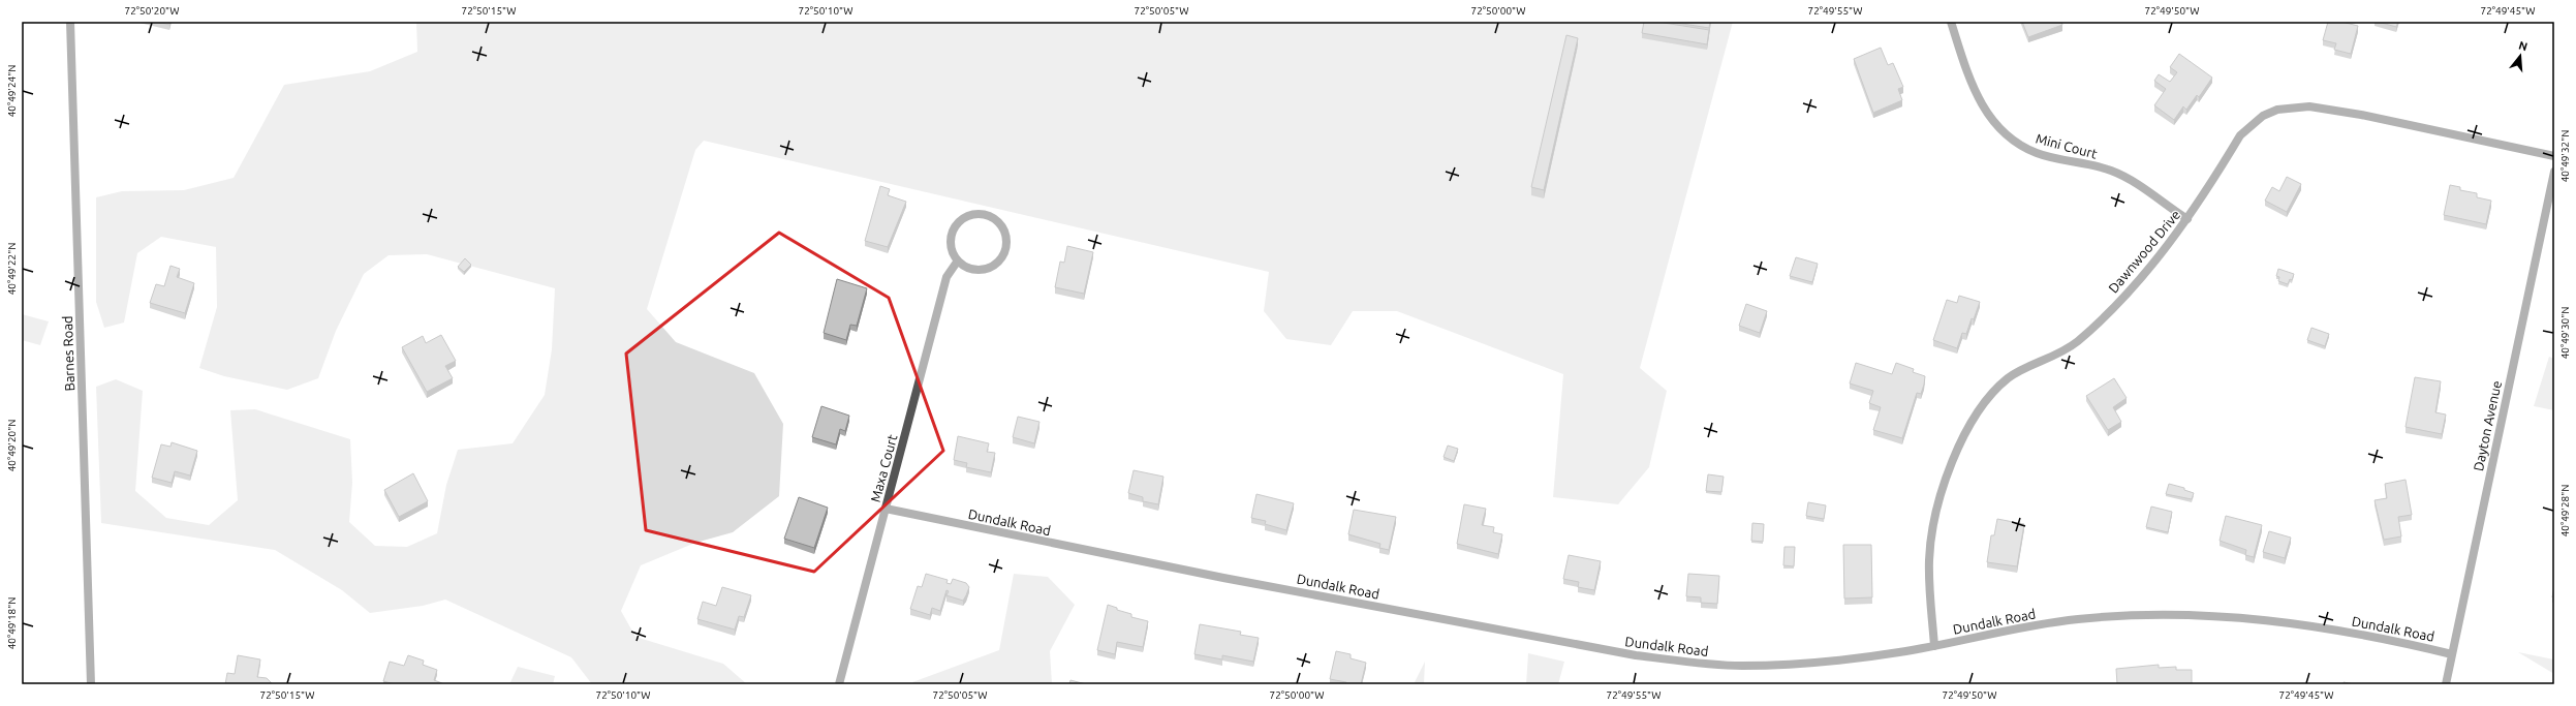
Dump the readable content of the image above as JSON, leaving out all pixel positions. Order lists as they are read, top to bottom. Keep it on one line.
{"streets":{"street":["Mini Court","Dawnwood Drive","Barnes Road","Dayton Avenue","Maxa Court","Dundalk Road"]},"crossings":[["Mini Court","Dawnwood Drive"],["Dawnwood Drive","Dundalk Road"],["Dayton Avenue","Dundalk Road"],["Maxa Court","Dundalk Road"]],"north":"top","coordinates":["72°50'20\"W","72°50'15\"W","72°50'10\"W","72°50'05\"W","72°50'00\"W","72°49'55\"W","72°49'50\"W","72°49'45\"W","40°49'24\"N","40°49'32\"N","40°49'22\"N","40°49'30\"N","40°49'20\"N","40°49'28\"N","40°49'18\"N"]}
